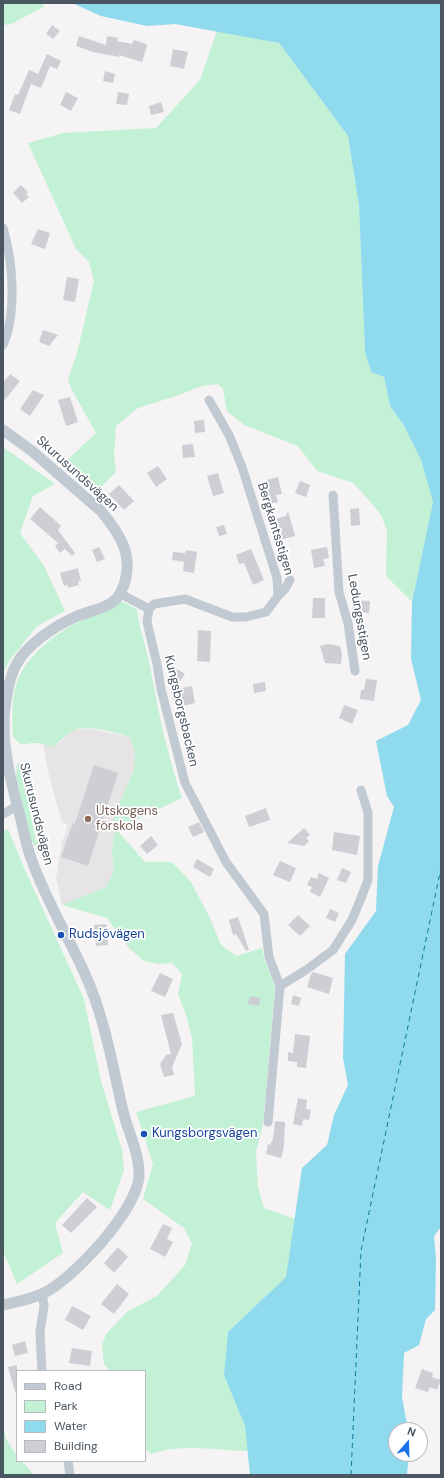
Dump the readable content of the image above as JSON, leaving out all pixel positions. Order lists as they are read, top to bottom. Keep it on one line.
{"streets":{"street":["Skurusundsvägen","Bergkantsstigen","Ledungsstigen","Kungsborgsbacken"]},"crossings":[["Bergkantsstigen","Kungsborgsbacken"]],"places":["Utskogens förskola","Rudsjövägen","Kungsborgsvägen"],"legend":["Road","Park","Water","Building"],"north":"top"}
